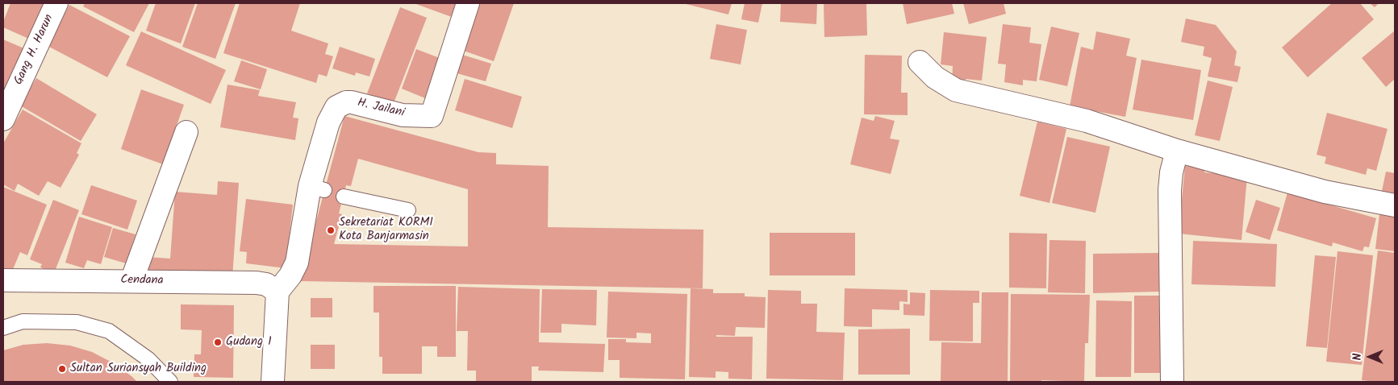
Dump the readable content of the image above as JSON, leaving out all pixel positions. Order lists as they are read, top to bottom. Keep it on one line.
{"streets":{"street":["Gang H. Harun","H. Jailani","Cendana"]},"crossings":[["H. Jailani","Cendana"]],"places":["Sekretariat KORMI Kota Banjarmasin","Gudang 1","Sultan Suriansyah Building"],"north":"left"}
